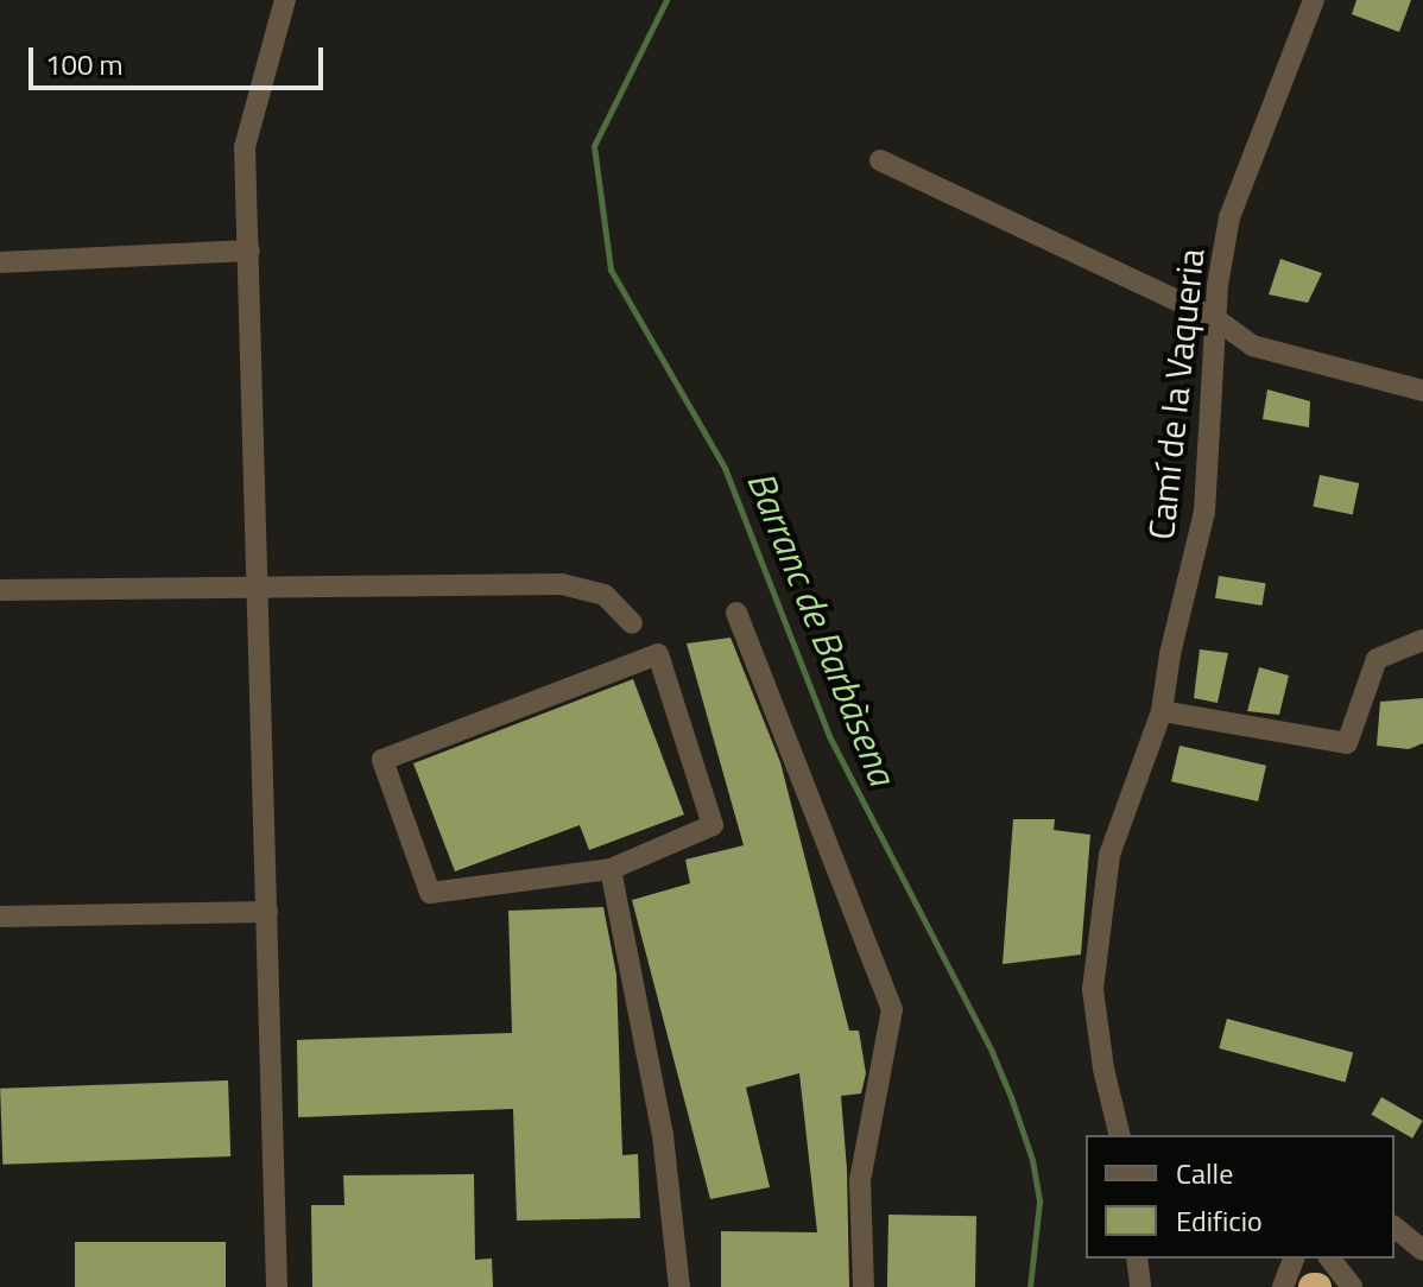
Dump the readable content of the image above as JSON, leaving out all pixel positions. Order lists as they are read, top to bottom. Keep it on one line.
{"streets":{"street":["Camí de la Vaqueria"]},"water":["Barranc de Barbàsena"],"legend":["Calle","Edificio"],"scale_bar":"100 m"}
